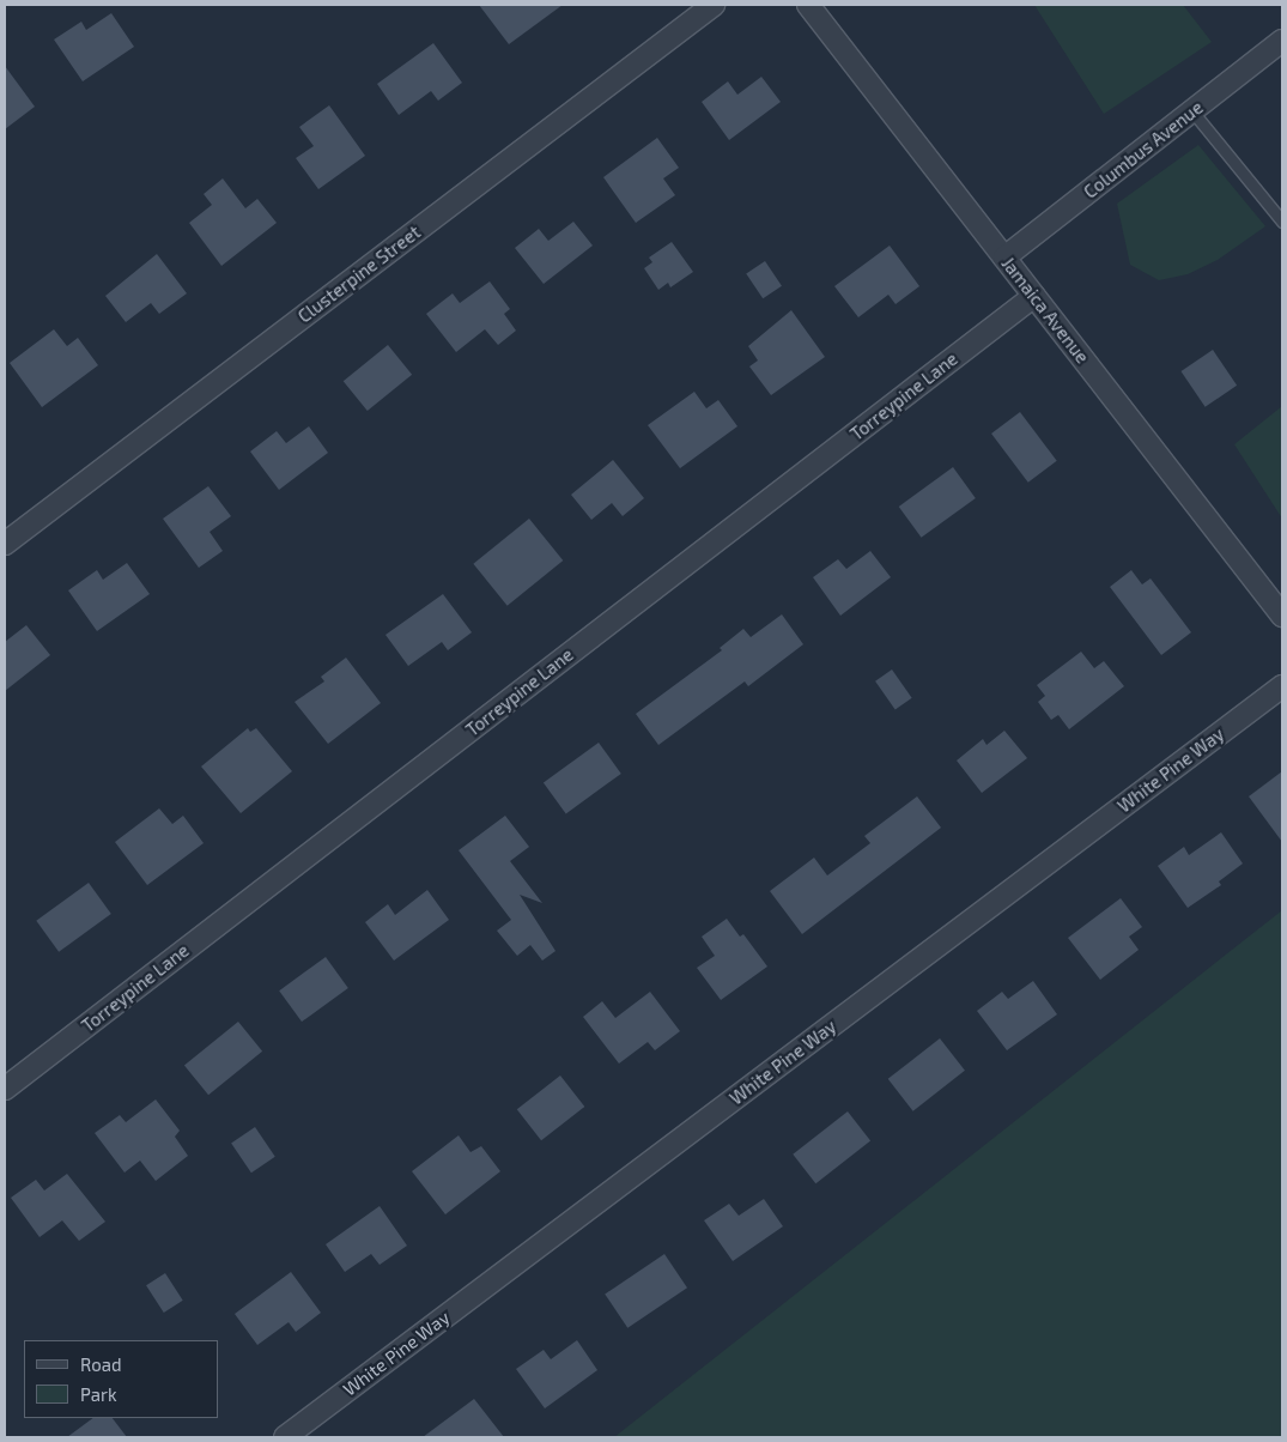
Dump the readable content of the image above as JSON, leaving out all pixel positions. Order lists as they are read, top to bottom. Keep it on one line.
{"streets":{"street":["Columbus Avenue","Clusterpine Street","Jamaica Avenue","Torreypine Lane","White Pine Way"]},"crossings":[["Columbus Avenue","Jamaica Avenue"],["Jamaica Avenue","Torreypine Lane"]],"legend":["Road","Park"]}
